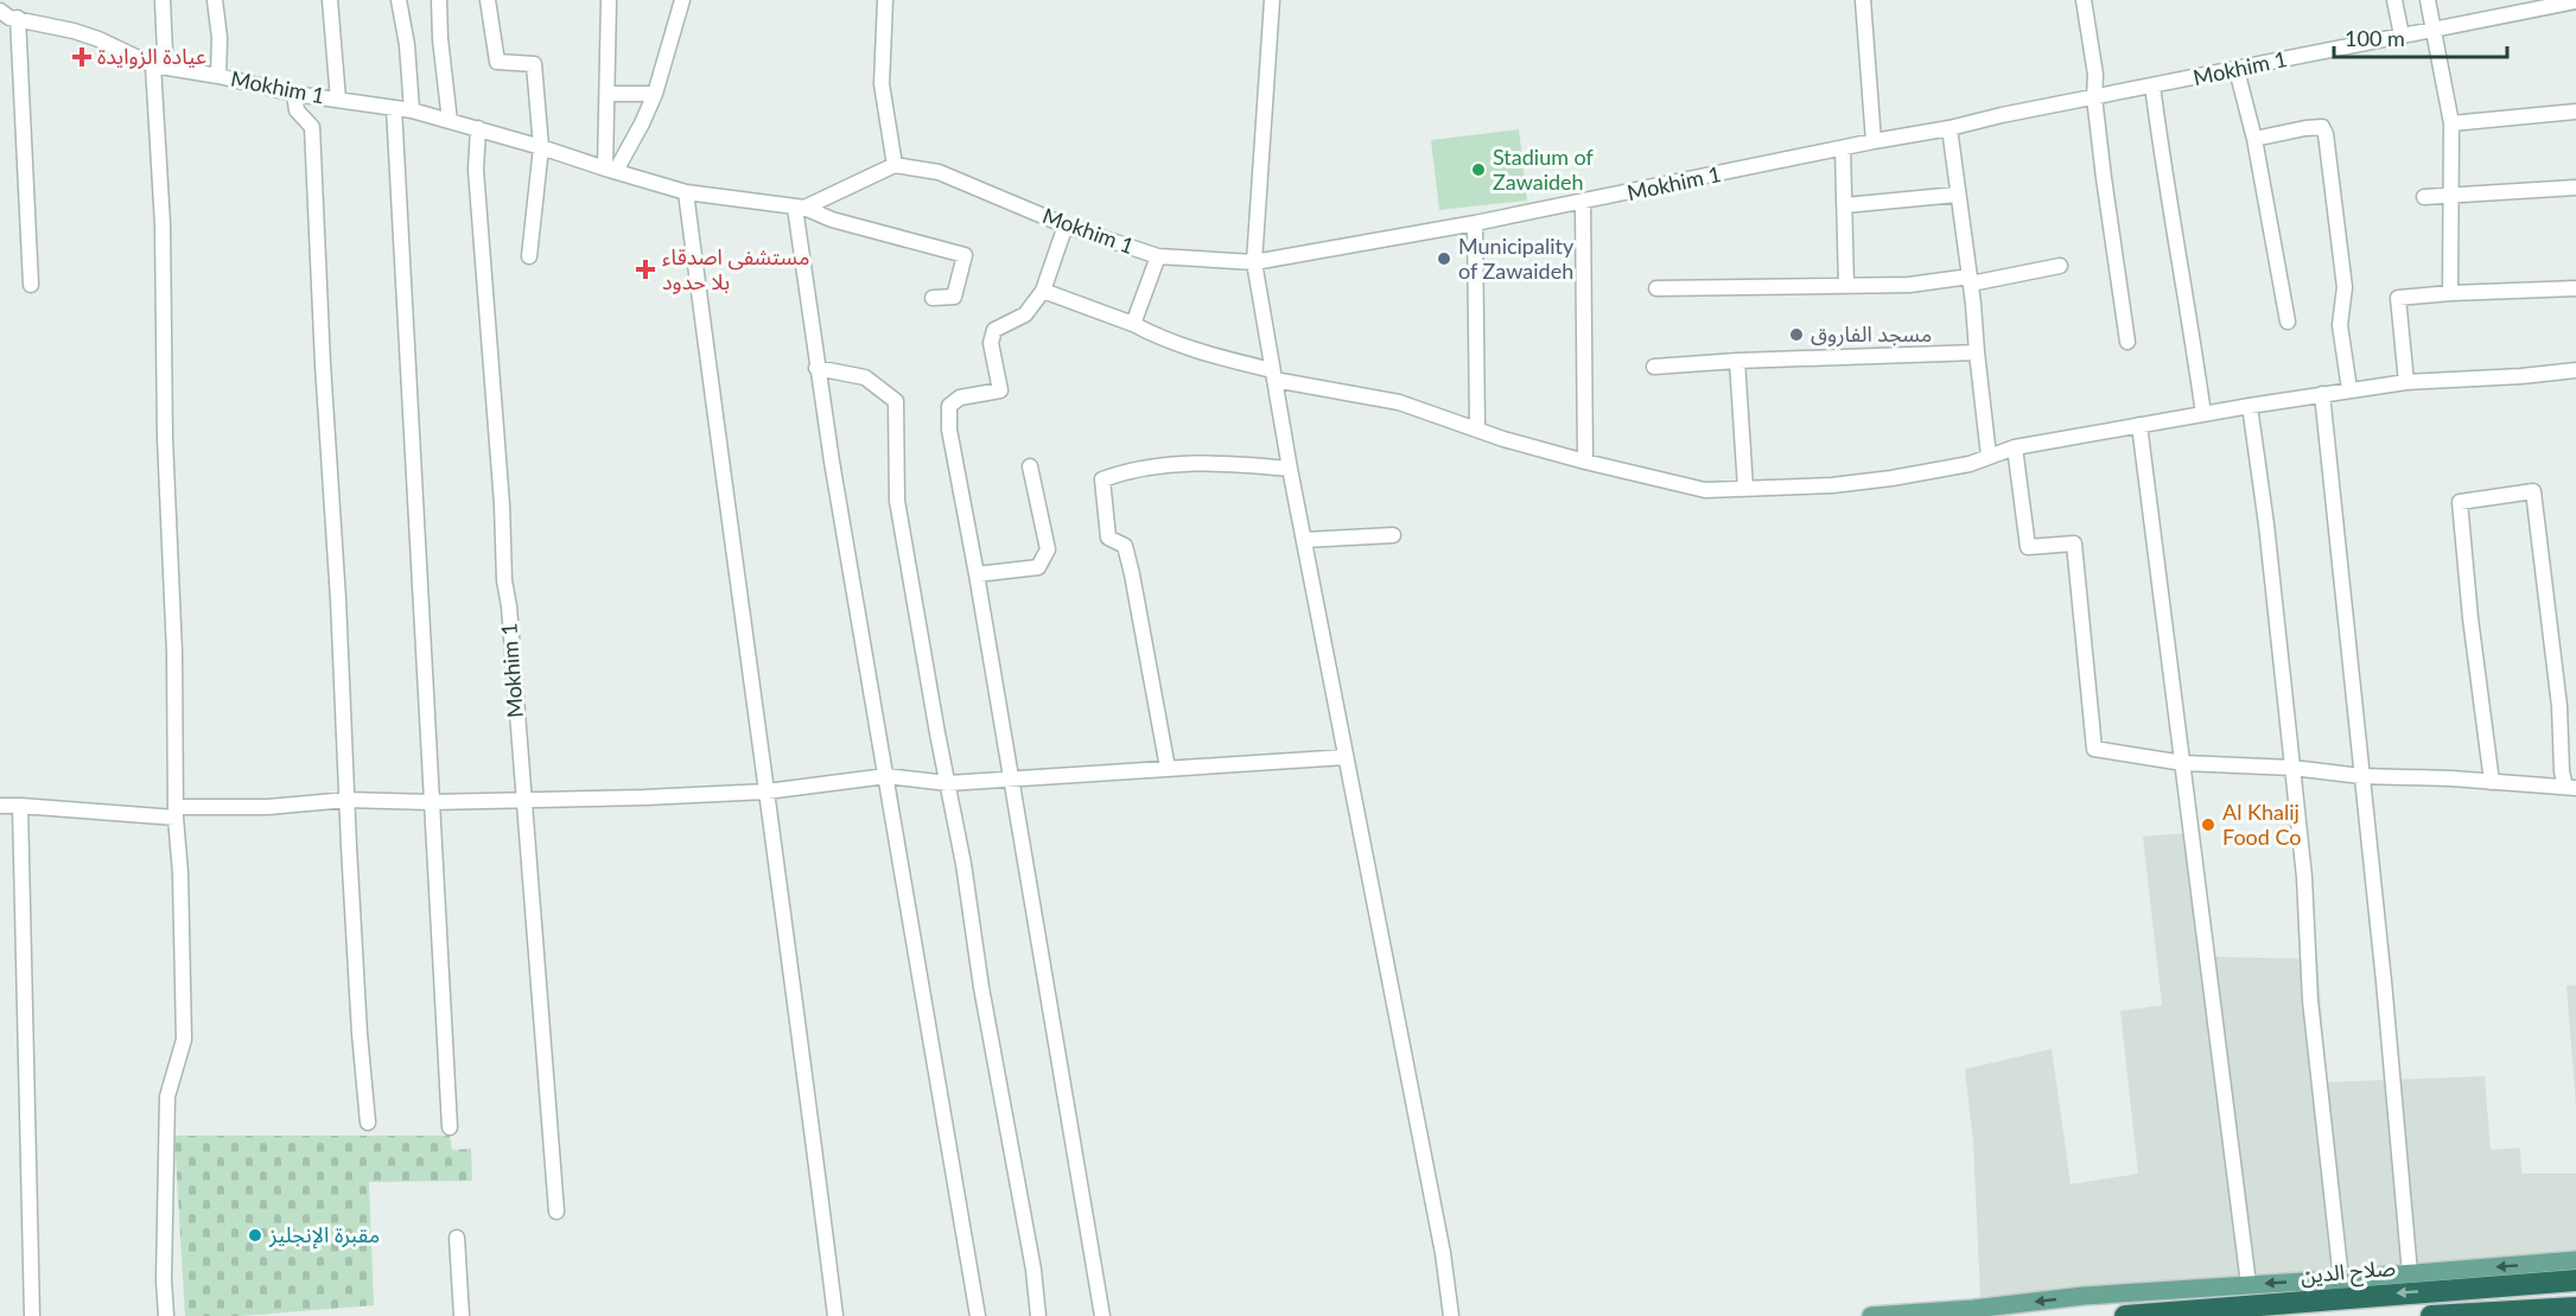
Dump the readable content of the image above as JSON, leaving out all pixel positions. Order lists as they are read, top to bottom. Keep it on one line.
{"streets":{"highway":["صلاح الدين"],"street":["Mokhim 1"]},"places":{"health":["عيادة الزوايدة","مستشفى اصدقاء بلا حدود"],"other":["Stadium of Zawaideh","Municipality of Zawaideh","مسجد الفاروق","Al Khalij Food Co","مقبرة الإنجليز"]},"scale_bar":"100 m"}
